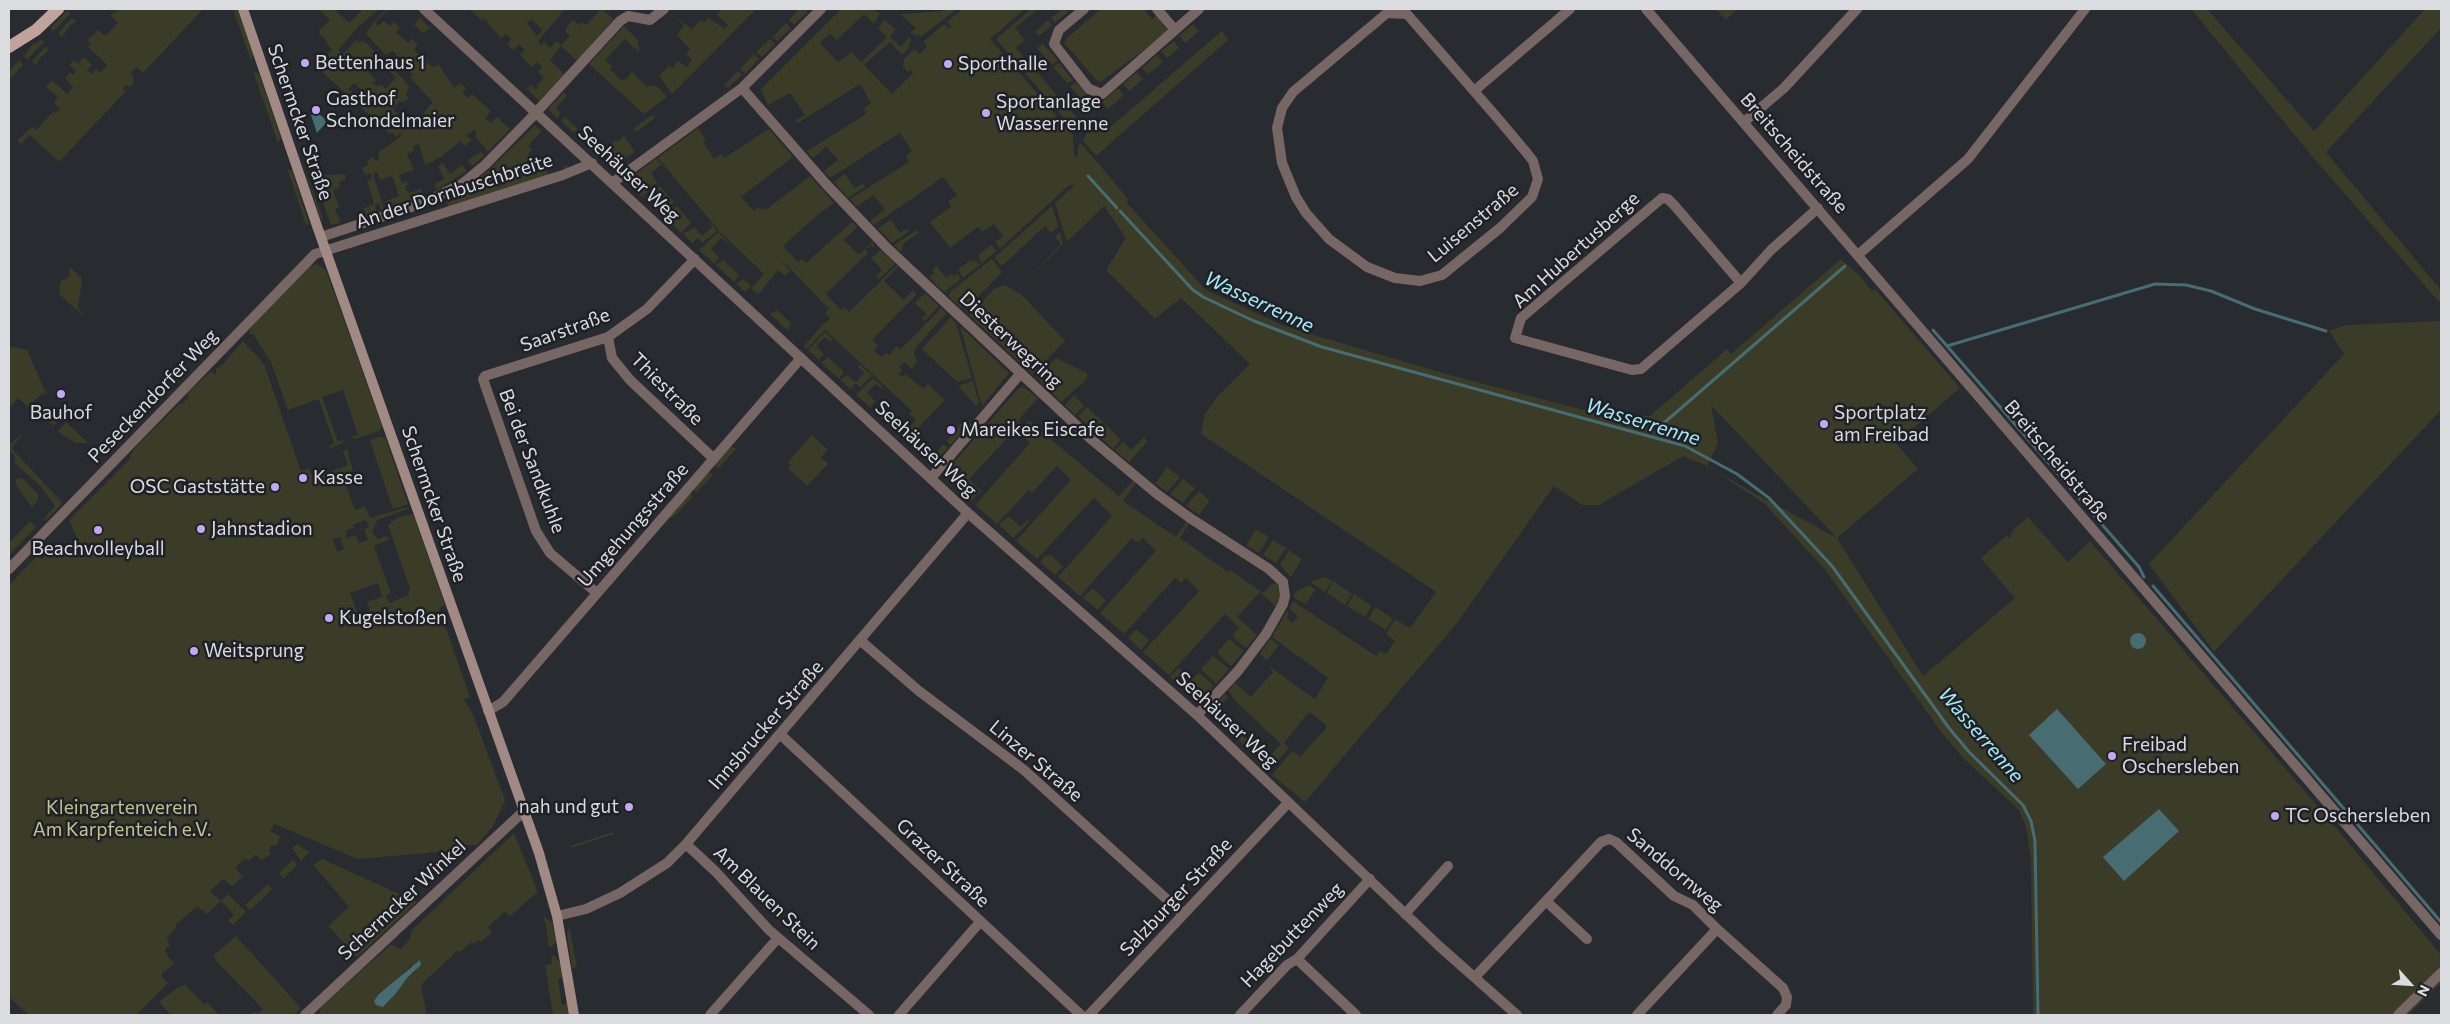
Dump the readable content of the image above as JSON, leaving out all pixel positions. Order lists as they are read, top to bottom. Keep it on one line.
{"streets":{"main road":["Schermcker Straße"],"street":["Breitscheidstraße","Seehäuser Weg","An der Dornbuschbreite","Luisenstraße","Am Hubertusberge","Saarstraße","Diesterwegring","Thiestraße","Peseckendorfer Weg","Bei der Sandkuhle","Umgehungsstraße","Innsbrucker Straße","Linzer Straße","Grazer Straße","Sanddornweg","Salzburger Straße","Am Blauen Stein","Schermcker Winkel","Hagebuttenweg"]},"crossings":[["Schermcker Straße","An der Dornbuschbreite"],["Schermcker Straße","Peseckendorfer Weg"],["Schermcker Straße","Umgehungsstraße"],["Schermcker Straße","Innsbrucker Straße"],["Schermcker Straße","Schermcker Winkel"],["Breitscheidstraße","Am Hubertusberge"],["Seehäuser Weg","An der Dornbuschbreite"],["Seehäuser Weg","Saarstraße"],["Seehäuser Weg","Diesterwegring"],["Seehäuser Weg","Umgehungsstraße"],["Seehäuser Weg","Innsbrucker Straße"],["Seehäuser Weg","Sanddornweg"],["Seehäuser Weg","Salzburger Straße"],["Seehäuser Weg","Hagebuttenweg"],["An der Dornbuschbreite","Peseckendorfer Weg"],["Saarstraße","Thiestraße"],["Saarstraße","Bei der Sandkuhle"],["Thiestraße","Umgehungsstraße"],["Bei der Sandkuhle","Umgehungsstraße"],["Innsbrucker Straße","Linzer Straße"],["Innsbrucker Straße","Grazer Straße"],["Innsbrucker Straße","Am Blauen Stein"],["Linzer Straße","Salzburger Straße"]],"water":["Wasserrenne"],"parks":["Kleingartenverein Am Karpfenteich e.V."],"places":["Bettenhaus 1","Sporthalle","Gasthof Schondelmaier","Sportanlage Wasserrenne","Bauhof","Sportplatz am Freibad","Mareikes Eiscafe","Kasse","OSC Gaststätte","Jahnstadion","Beachvolleyball","Kugelstoßen","Weitsprung","Freibad Oschersleben","nah und gut","TC Oschersleben"],"north":"bottom right"}
